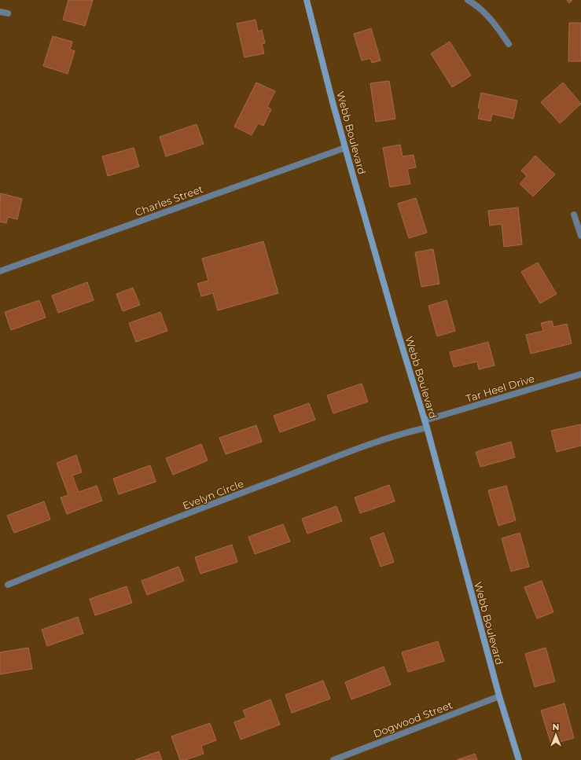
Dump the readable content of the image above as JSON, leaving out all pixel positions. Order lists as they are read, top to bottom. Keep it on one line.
{"streets":{"street":["Webb Boulevard","Charles Street","Tar Heel Drive","Evelyn Circle","Dogwood Street"]},"crossings":[["Webb Boulevard","Charles Street"],["Webb Boulevard","Tar Heel Drive"],["Webb Boulevard","Evelyn Circle"],["Webb Boulevard","Dogwood Street"]],"north":"top"}
